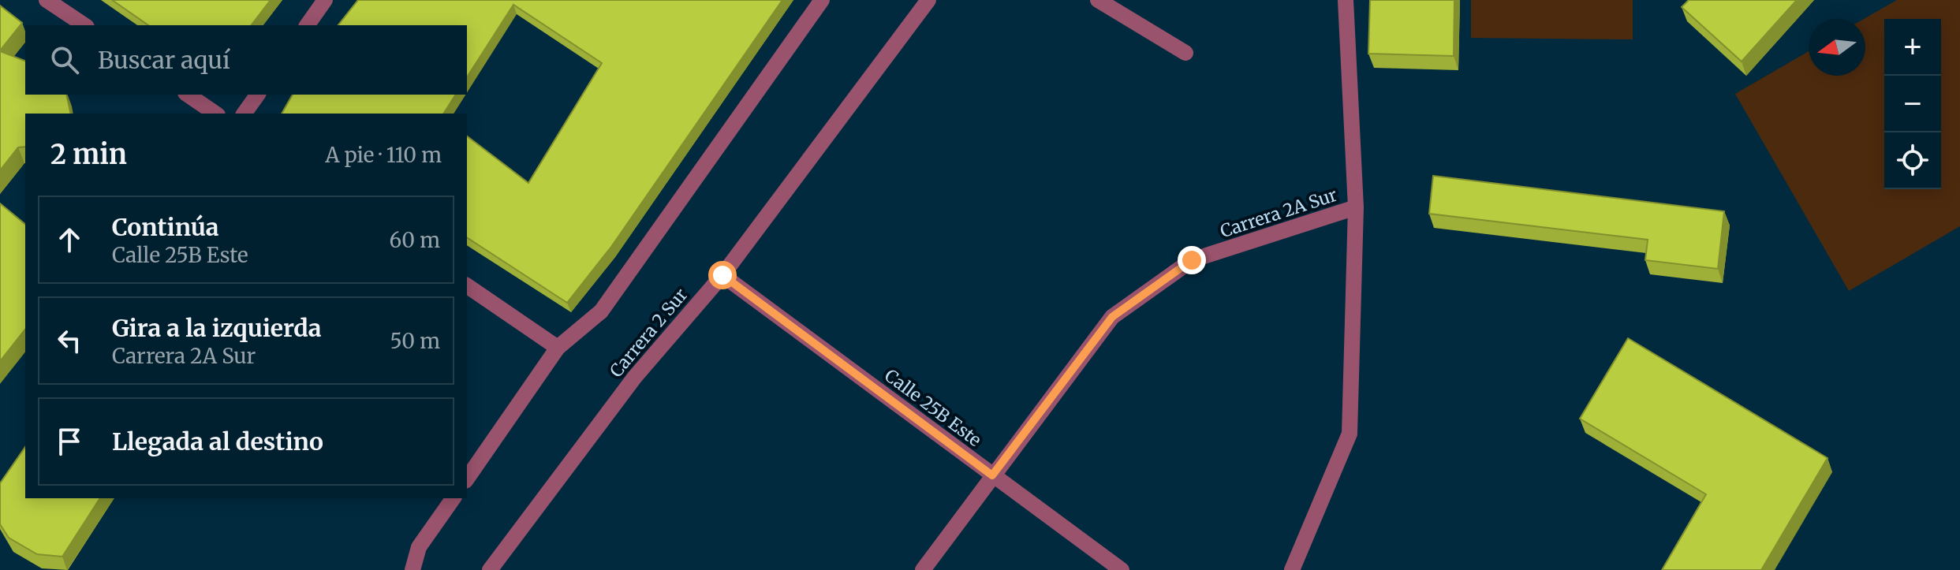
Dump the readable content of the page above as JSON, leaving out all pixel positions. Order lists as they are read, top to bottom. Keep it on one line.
{"streets":{"street":["Carrera 2A Sur","Carrera 2 Sur","Calle 25B Este"]},"crossings":[["Carrera 2A Sur","Calle 25B Este"],["Carrera 2 Sur","Calle 25B Este"]],"north":"left","page":{"map_buttons":["+","−"],"search":"Buscar aquí","heading":["2 min","A pie · 110 m"],"list":[["Continúa","Calle 25B Este","60 m"],["Gira a la izquierda","Carrera 2A Sur","50 m"],"Llegada al destino"]}}
